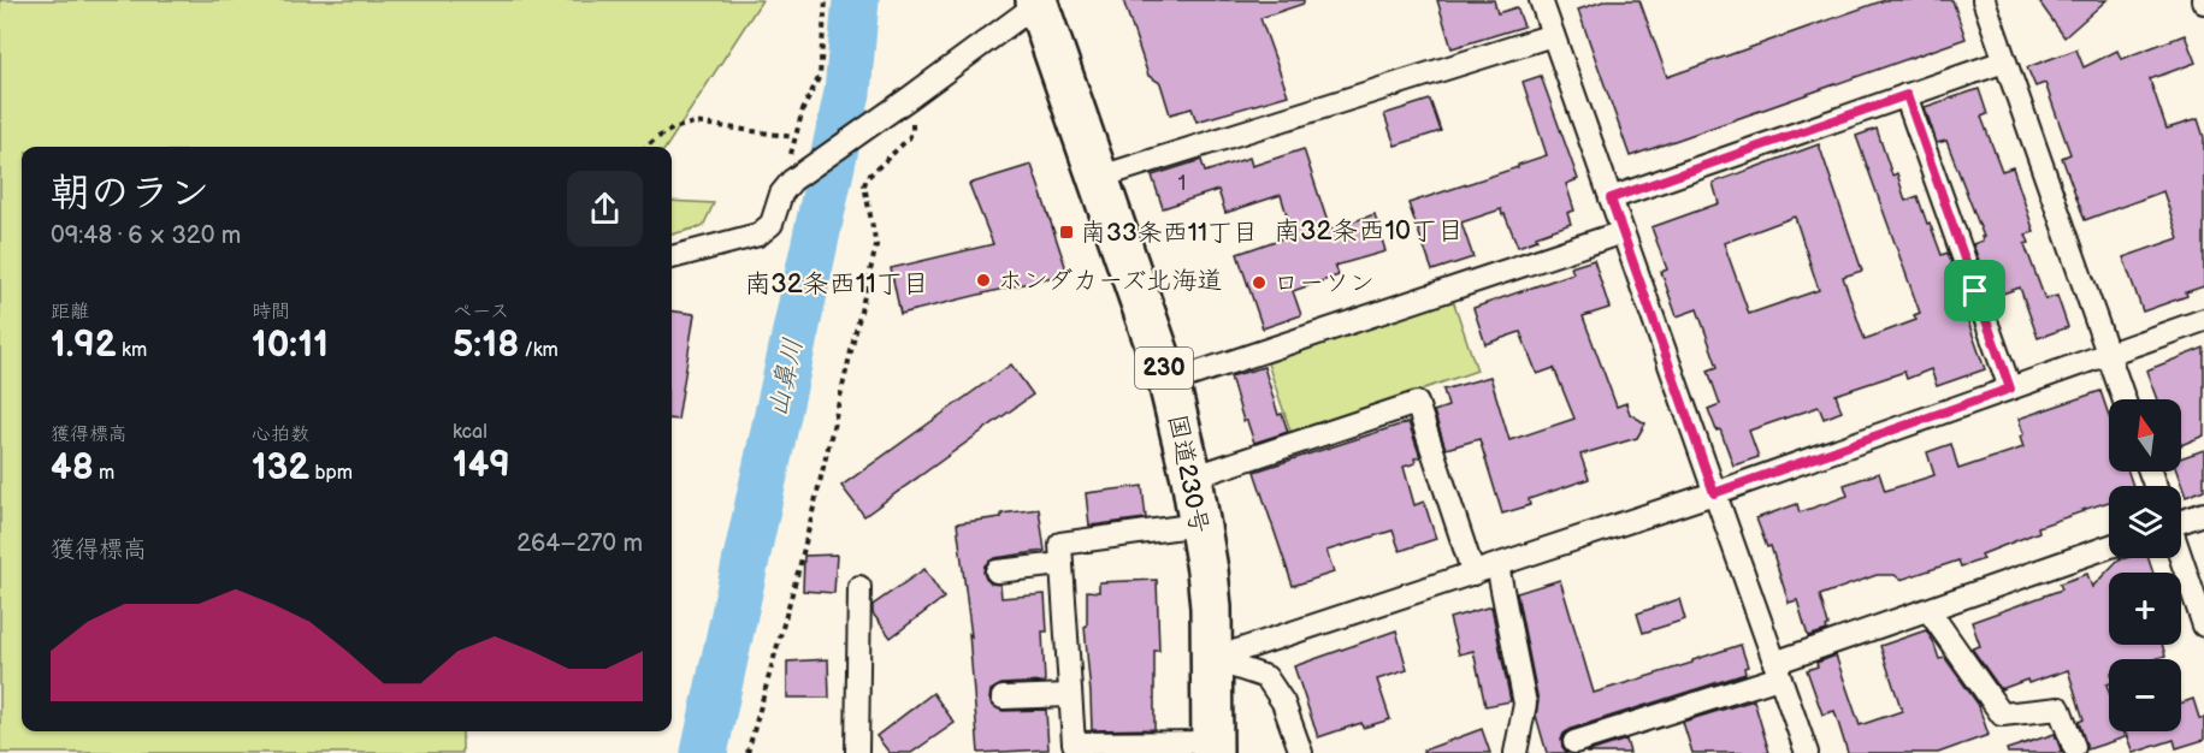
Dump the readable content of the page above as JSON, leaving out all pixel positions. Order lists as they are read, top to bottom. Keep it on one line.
{"streets":{"highway":["230","国道230号"]},"districts":["南32条西10丁目","南32条西11丁目"],"water":["山鼻川"],"places":{"transit":["南33条西11丁目"],"other":["ホンダカーズ北海道","ローソン"]},"house_numbers":["1"],"north":"top","page":{"heading":["朝のラン","09:48 · 6 × 320 m"],"stats":[["距離","1.92 km"],["時間","10:11"],["ペース","5:18 /km"],["獲得標高","48 m"],["心拍数","132 bpm"],["kcal","149"]],"map_buttons":["+","−"],"chart":["獲得標高","264–270 m"]}}
